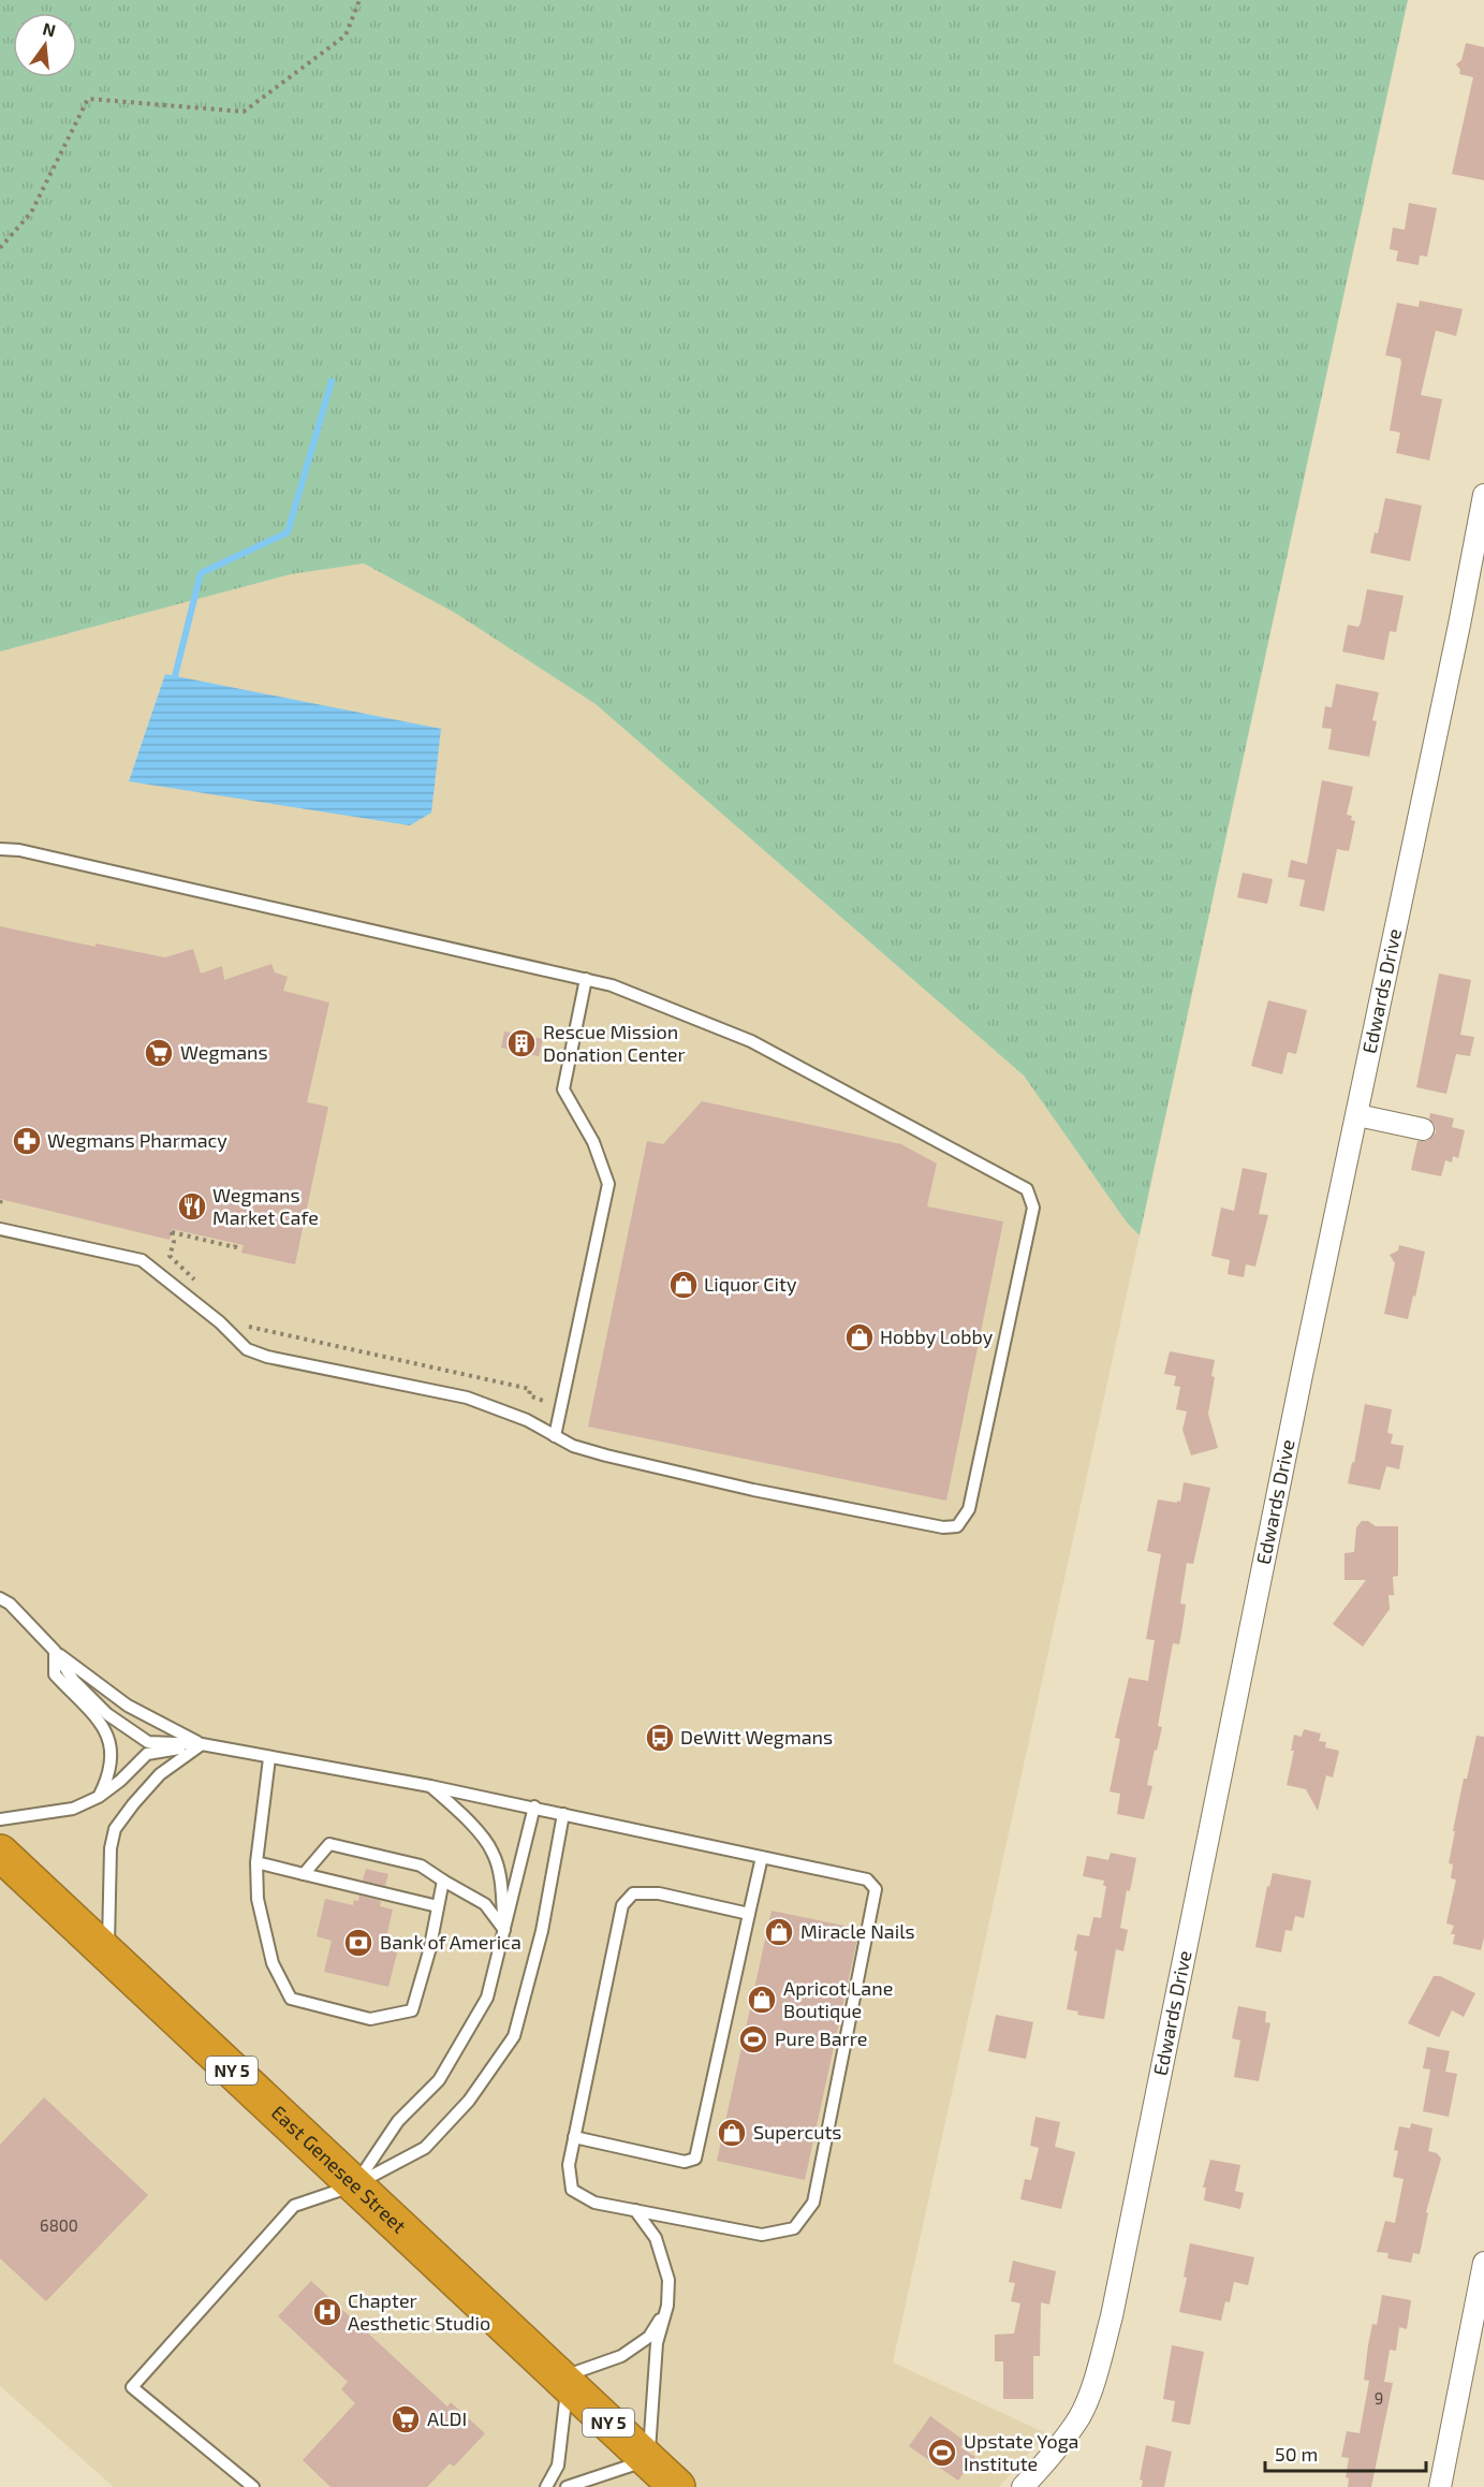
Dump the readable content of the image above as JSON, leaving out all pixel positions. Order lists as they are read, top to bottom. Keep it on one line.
{"streets":{"highway":["NY 5","East Genesee Street"],"street":["Edwards Drive"]},"places":{"building":["Rescue Mission Donation Center"],"supermarket":["Wegmans","ALDI"],"pharmacy":["Wegmans Pharmacy"],"restaurant":["Wegmans Market Cafe"],"shop":["Liquor City","Hobby Lobby","Miracle Nails","Apricot Lane Boutique","Supercuts"],"bus stop":["DeWitt Wegmans"],"bank":["Bank of America"],"sports":["Pure Barre","Upstate Yoga Institute"],"hospital":["Chapter Aesthetic Studio"]},"house_numbers":["6800","9"],"scale_bar":"50 m","north":"top"}
